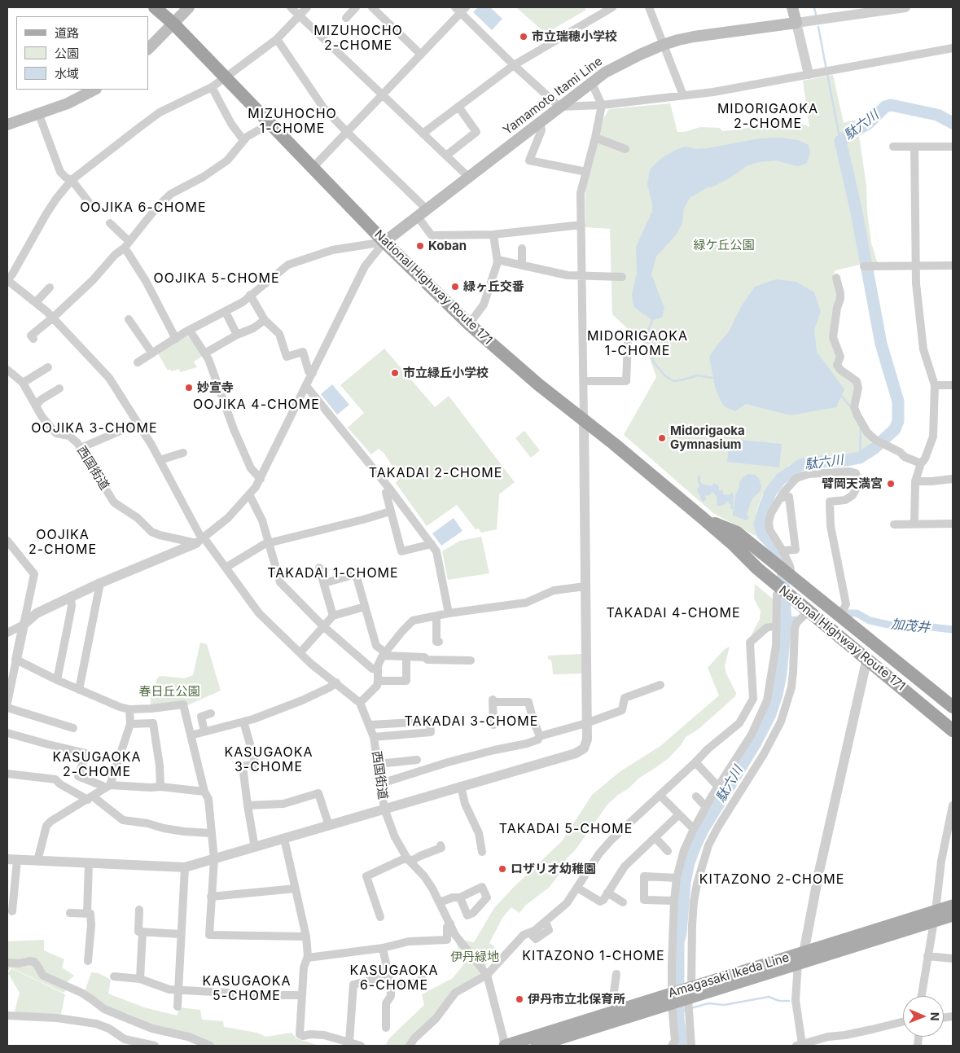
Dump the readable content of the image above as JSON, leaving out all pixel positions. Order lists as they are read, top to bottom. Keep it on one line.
{"streets":{"highway":["National Highway Route 171"],"main road":["Yamamoto Itami Line","Amagasaki Ikeda Line"],"street":["西国街道"]},"crossings":[["Yamamoto Itami Line","National Highway Route 171"],["西国街道","Amagasaki Ikeda Line"]],"districts":["MIZUHOCHO 2-CHOME","MIDORIGAOKA 2-CHOME","MIZUHOCHO 1-CHOME","OOJIKA 6-CHOME","OOJIKA 5-CHOME","MIDORIGAOKA 1-CHOME","OOJIKA 4-CHOME","OOJIKA 3-CHOME","TAKADAI 2-CHOME","OOJIKA 2-CHOME","TAKADAI 1-CHOME","TAKADAI 4-CHOME","TAKADAI 3-CHOME","KASUGAOKA 3-CHOME","KASUGAOKA 2-CHOME","TAKADAI 5-CHOME","KITAZONO 2-CHOME","KITAZONO 1-CHOME","KASUGAOKA 6-CHOME","KASUGAOKA 5-CHOME"],"water":["駄六川","加茂井"],"parks":["緑ケ丘公園","春日丘公園","伊丹緑地"],"places":["市立瑞穂小学校","Koban","緑ヶ丘交番","市立緑丘小学校","妙宣寺","Midorigaoka Gymnasium","臂岡天満宮","ロザリオ幼稚園","伊丹市立北保育所"],"legend":["道路","公園","水域"],"north":"right"}
